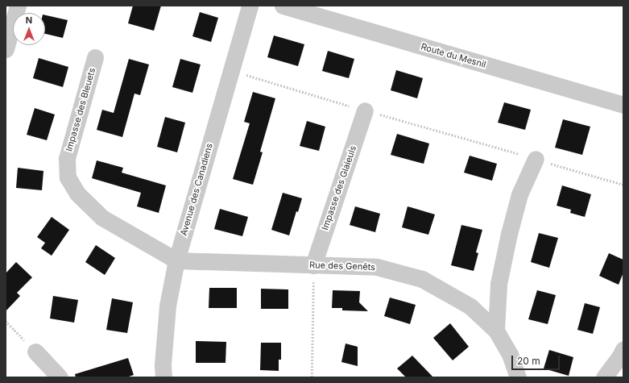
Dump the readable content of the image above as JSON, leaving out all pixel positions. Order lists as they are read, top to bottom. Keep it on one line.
{"streets":{"street":["Route du Mesnil","Impasse des Bleuets","Impasse des Glaieuls","Avenue des Canadiens","Rue des Genêts"]},"crossings":[["Impasse des Bleuets","Avenue des Canadiens"],["Impasse des Bleuets","Rue des Genêts"],["Impasse des Glaieuls","Rue des Genêts"],["Avenue des Canadiens","Rue des Genêts"]],"scale_bar":"20 m","north":"top"}
